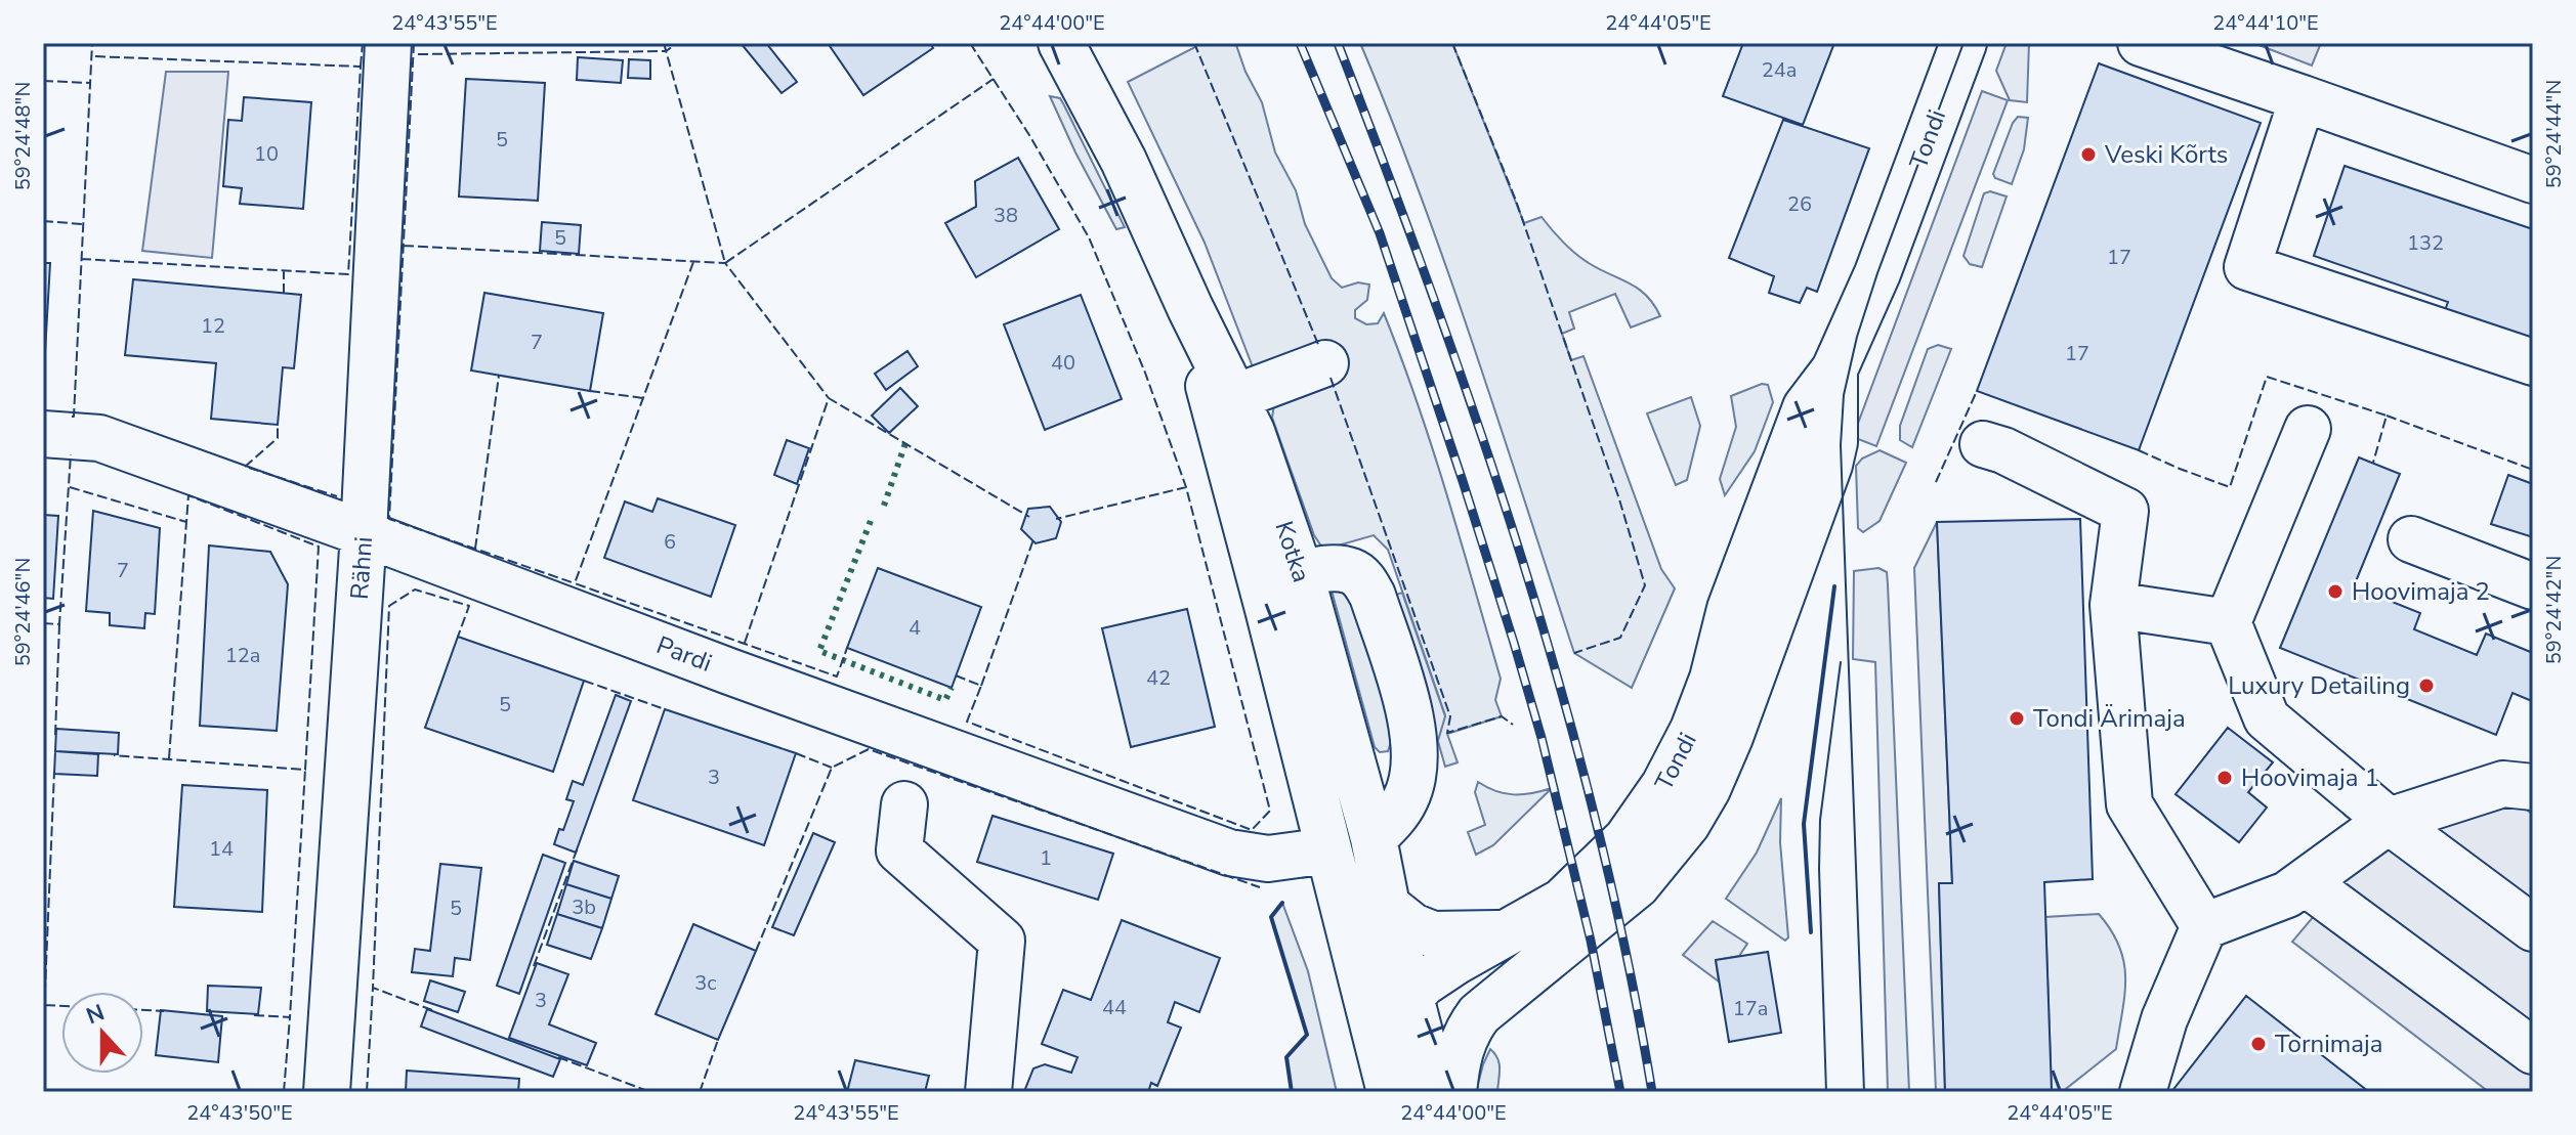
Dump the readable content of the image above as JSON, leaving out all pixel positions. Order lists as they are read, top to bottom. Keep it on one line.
{"streets":{"street":["Tondi","Kotka","Rähni","Pardi"]},"crossings":[["Tondi","Kotka"],["Rähni","Pardi"]],"places":["Veski Kõrts","Hoovimaja 2","Luxury Detailing","Tondi Ärimaja","Hoovimaja 1","Tornimaja"],"house_numbers":["24a","5","10","26","38","5","132","17","12","7","17","40","6","7","4","12a","42","5","3","14","1","3b","5","3c","3","44","17a"],"north":"top","coordinates":["24°43'55\"E","24°44'00\"E","24°44'05\"E","24°44'10\"E","59°24'44\"N","59°24'48\"N","59°24'42\"N","59°24'46\"N","24°43'50\"E"]}
